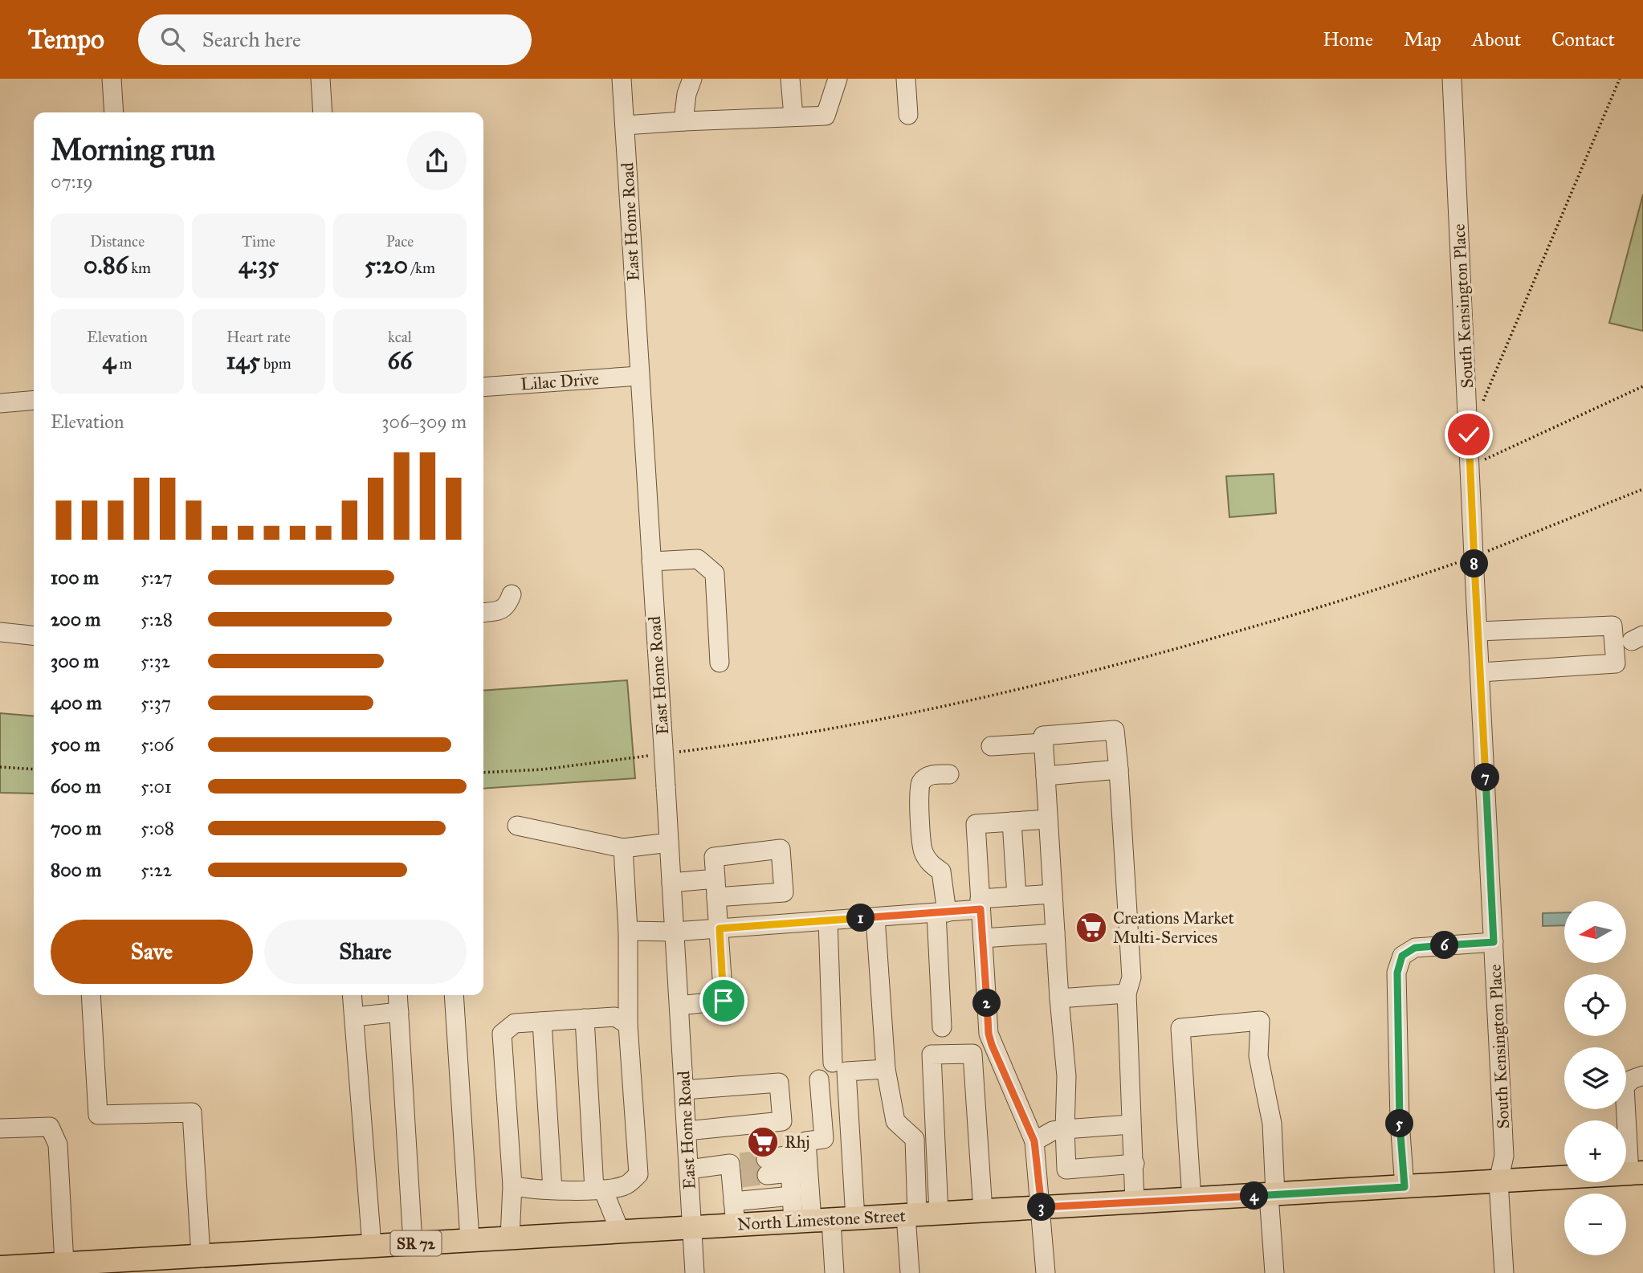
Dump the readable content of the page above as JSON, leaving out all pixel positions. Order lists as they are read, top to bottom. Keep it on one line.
{"streets":{"main road":["North Limestone Street","SR 72"],"street":["East Home Road","South Kensington Place","Lilac Drive"]},"crossings":[["East Home Road","Lilac Drive"],["East Home Road","North Limestone Street"],["South Kensington Place","North Limestone Street"]],"places":{"supermarket":["Creations Market Multi-Services","Rhj"]},"north":"left","page":{"header":"Tempo","search":"Search here","nav":["Home","Map","About","Contact"],"heading":["Morning run","07:19"],"stats":[["Distance","0.86 km"],["Time","4:35"],["Pace","5:20 /km"],["Elevation","4 m"],["Heart rate","145 bpm"],["kcal","66"]],"chart":["Elevation","306–309 m"],"pins":["8","7","1","6","2","5","4","3"],"list":[{"name":"100 m","note":"5:27"},{"name":"200 m","note":"5:28"},{"name":"300 m","note":"5:32"},{"name":"400 m","note":"5:37"},{"name":"500 m","note":"5:06"},{"name":"600 m","note":"5:01"},{"name":"700 m","note":"5:08"},{"name":"800 m","note":"5:22"}],"map_buttons":["+","−"],"buttons":["Save","Share"]}}
